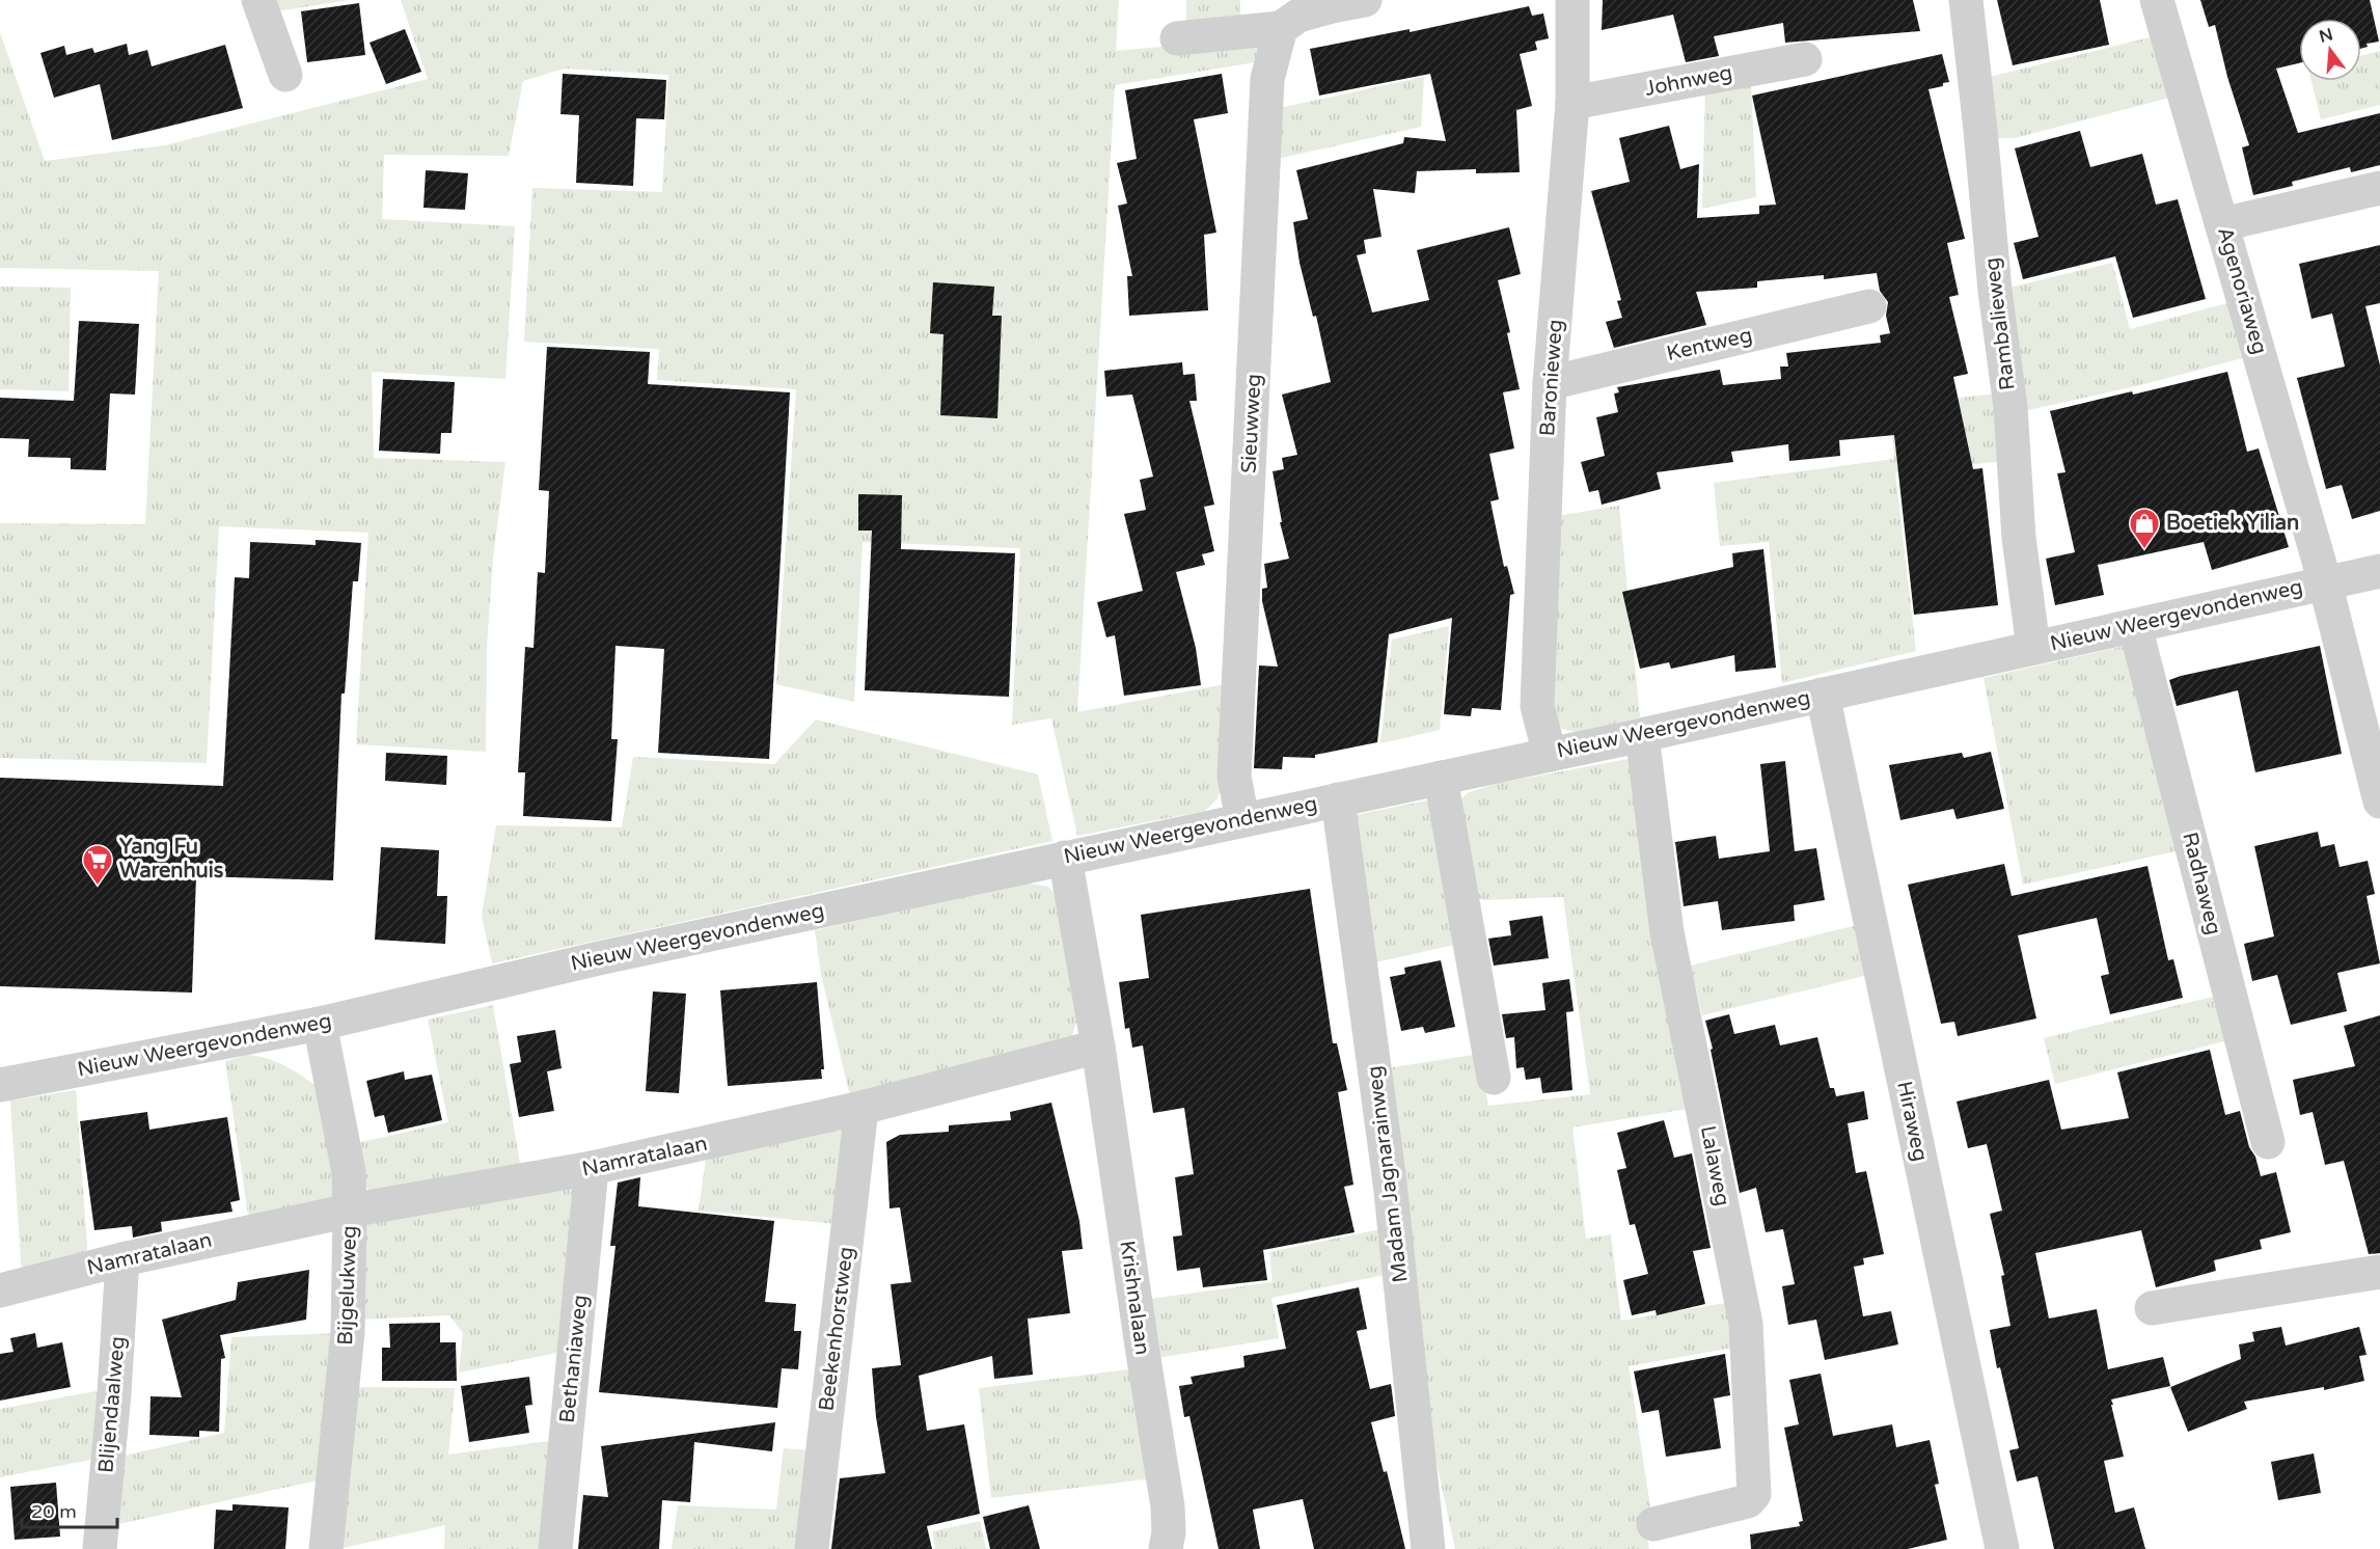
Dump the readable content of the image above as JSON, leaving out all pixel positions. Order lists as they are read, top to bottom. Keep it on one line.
{"streets":{"street":["Johnweg","Agenoriaweg","Rambalieweg","Kentweg","Baronieweg","Sieuwweg","Nieuw Weergevondenweg","Radhaweg","Hiraweg","Namratalaan","Lalaweg","Madam Jagnarainweg","Bijgelukweg","Krishnalaan","Beekenhorstweg","Bethaniaweg","Blijendaalweg"]},"crossings":[["Johnweg","Baronieweg"],["Agenoriaweg","Nieuw Weergevondenweg"],["Rambalieweg","Nieuw Weergevondenweg"],["Kentweg","Baronieweg"],["Baronieweg","Nieuw Weergevondenweg"],["Sieuwweg","Nieuw Weergevondenweg"],["Nieuw Weergevondenweg","Radhaweg"],["Nieuw Weergevondenweg","Hiraweg"],["Nieuw Weergevondenweg","Lalaweg"],["Nieuw Weergevondenweg","Madam Jagnarainweg"],["Nieuw Weergevondenweg","Bijgelukweg"],["Namratalaan","Bijgelukweg"],["Namratalaan","Krishnalaan"],["Namratalaan","Beekenhorstweg"],["Namratalaan","Bethaniaweg"],["Namratalaan","Blijendaalweg"]],"places":{"shop":["Boetiek Yilian"],"supermarket":["Yang Fu Warenhuis"]},"scale_bar":"20 m","north":"top"}
